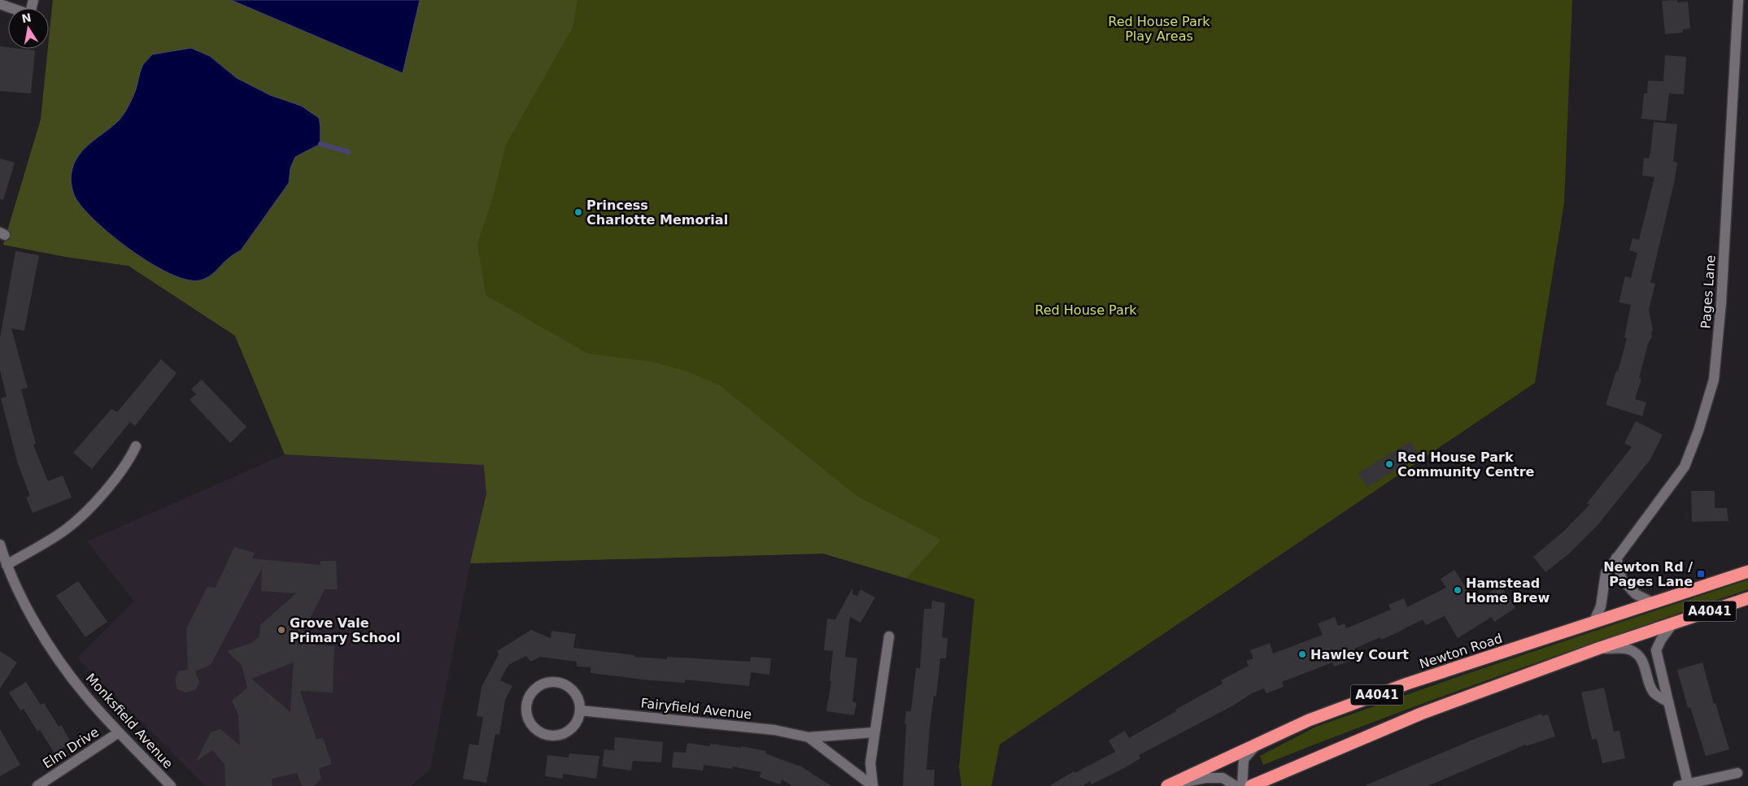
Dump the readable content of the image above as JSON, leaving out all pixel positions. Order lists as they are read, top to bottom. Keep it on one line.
{"streets":{"highway":["A4041","Newton Road"],"street":["Pages Lane","Fairyfield Avenue","Monksfield Avenue","Elm Drive"]},"crossings":[["Pages Lane","Newton Road"],["Monksfield Avenue","Elm Drive"]],"parks":["Red House Park Play Areas","Red House Park"],"places":{"other":["Princess Charlotte Memorial","Red House Park Community Centre","Hamstead Home Brew","Grove Vale Primary School","Hawley Court"],"transit":["Newton Rd / Pages Lane"]},"north":"top"}
